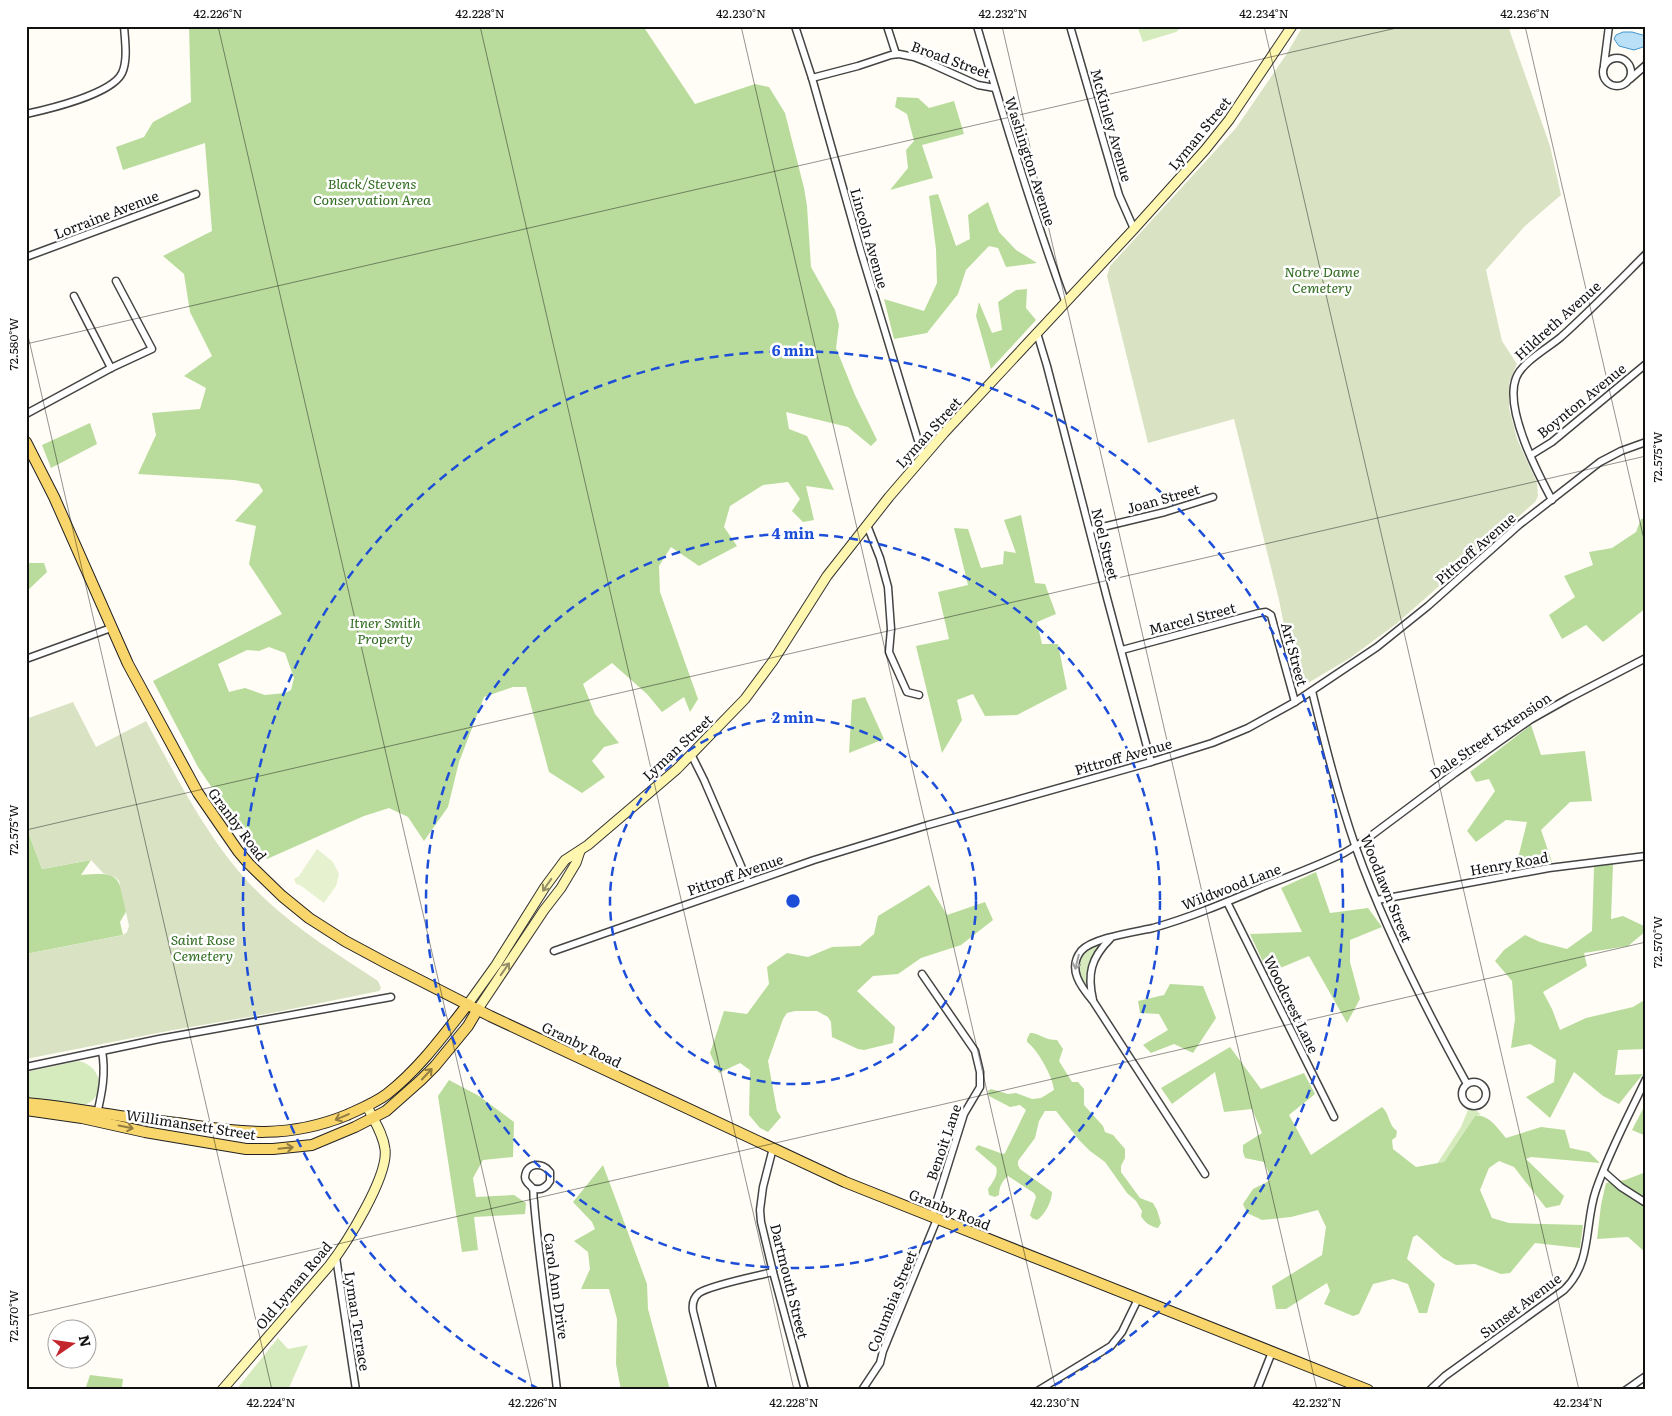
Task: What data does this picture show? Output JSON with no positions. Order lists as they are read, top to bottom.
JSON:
{
  "streets": {
    "main road": [
      "Lyman Street",
      "Granby Road",
      "Willimansett Street",
      "Old Lyman Road"
    ],
    "street": [
      "Broad Street",
      "McKinley Avenue",
      "Washington Avenue",
      "Lorraine Avenue",
      "Lincoln Avenue",
      "Hildreth Avenue",
      "Boynton Avenue",
      "Joan Street",
      "Noel Street",
      "Pittroff Avenue",
      "Marcel Street",
      "Art Street",
      "Dale Street Extension",
      "Henry Road",
      "Wildwood Lane",
      "Woodlawn Street",
      "Woodcrest Lane",
      "Benoit Lane",
      "Dartmouth Street",
      "Carol Ann Drive",
      "Columbia Street",
      "Sunset Avenue",
      "Lyman Terrace"
    ]
  },
  "crossings": [
    ["Broad Street", "Washington Avenue"],
    ["Broad Street", "Lincoln Avenue"],
    ["McKinley Avenue", "Lyman Street"],
    ["Lyman Street", "Washington Avenue"],
    ["Lyman Street", "Lincoln Avenue"],
    ["Lyman Street", "Noel Street"],
    ["Lyman Street", "Granby Road"],
    ["Lyman Street", "Willimansett Street"],
    ["Hildreth Avenue", "Boynton Avenue"],
    ["Hildreth Avenue", "Pittroff Avenue"],
    ["Joan Street", "Noel Street"],
    ["Noel Street", "Pittroff Avenue"],
    ["Noel Street", "Marcel Street"],
    ["Pittroff Avenue", "Art Street"],
    ["Pittroff Avenue", "Woodlawn Street"],
    ["Marcel Street", "Art Street"],
    ["Dale Street Extension", "Wildwood Lane"],
    ["Dale Street Extension", "Woodlawn Street"],
    ["Granby Road", "Willimansett Street"],
    ["Granby Road", "Benoit Lane"],
    ["Granby Road", "Dartmouth Street"],
    ["Granby Road", "Columbia Street"],
    ["Henry Road", "Woodlawn Street"],
    ["Wildwood Lane", "Woodlawn Street"],
    ["Wildwood Lane", "Woodcrest Lane"],
    ["Willimansett Street", "Old Lyman Road"],
    ["Benoit Lane", "Columbia Street"],
    ["Old Lyman Road", "Lyman Terrace"]
  ],
  "parks": [
    "Black/Stevens Conservation Area",
    "Notre Dame Cemetery",
    "Itner Smith Property",
    "Saint Rose Cemetery"
  ],
  "north": "right",
  "coordinates": [
    "42.226°N",
    "42.228°N",
    "42.230°N",
    "42.232°N",
    "42.234°N",
    "42.236°N",
    "72.580°W",
    "72.575°W",
    "72.570°W",
    "42.224°N"
  ],
  "rings": ["6 min", "4 min", "2 min"]
}
